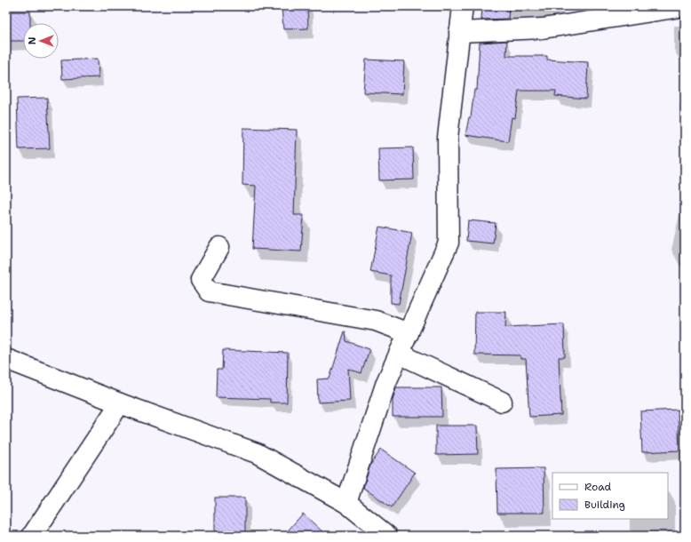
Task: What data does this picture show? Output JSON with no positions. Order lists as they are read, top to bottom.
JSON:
{
  "legend": ["Road", "Building"],
  "north": "left"
}
